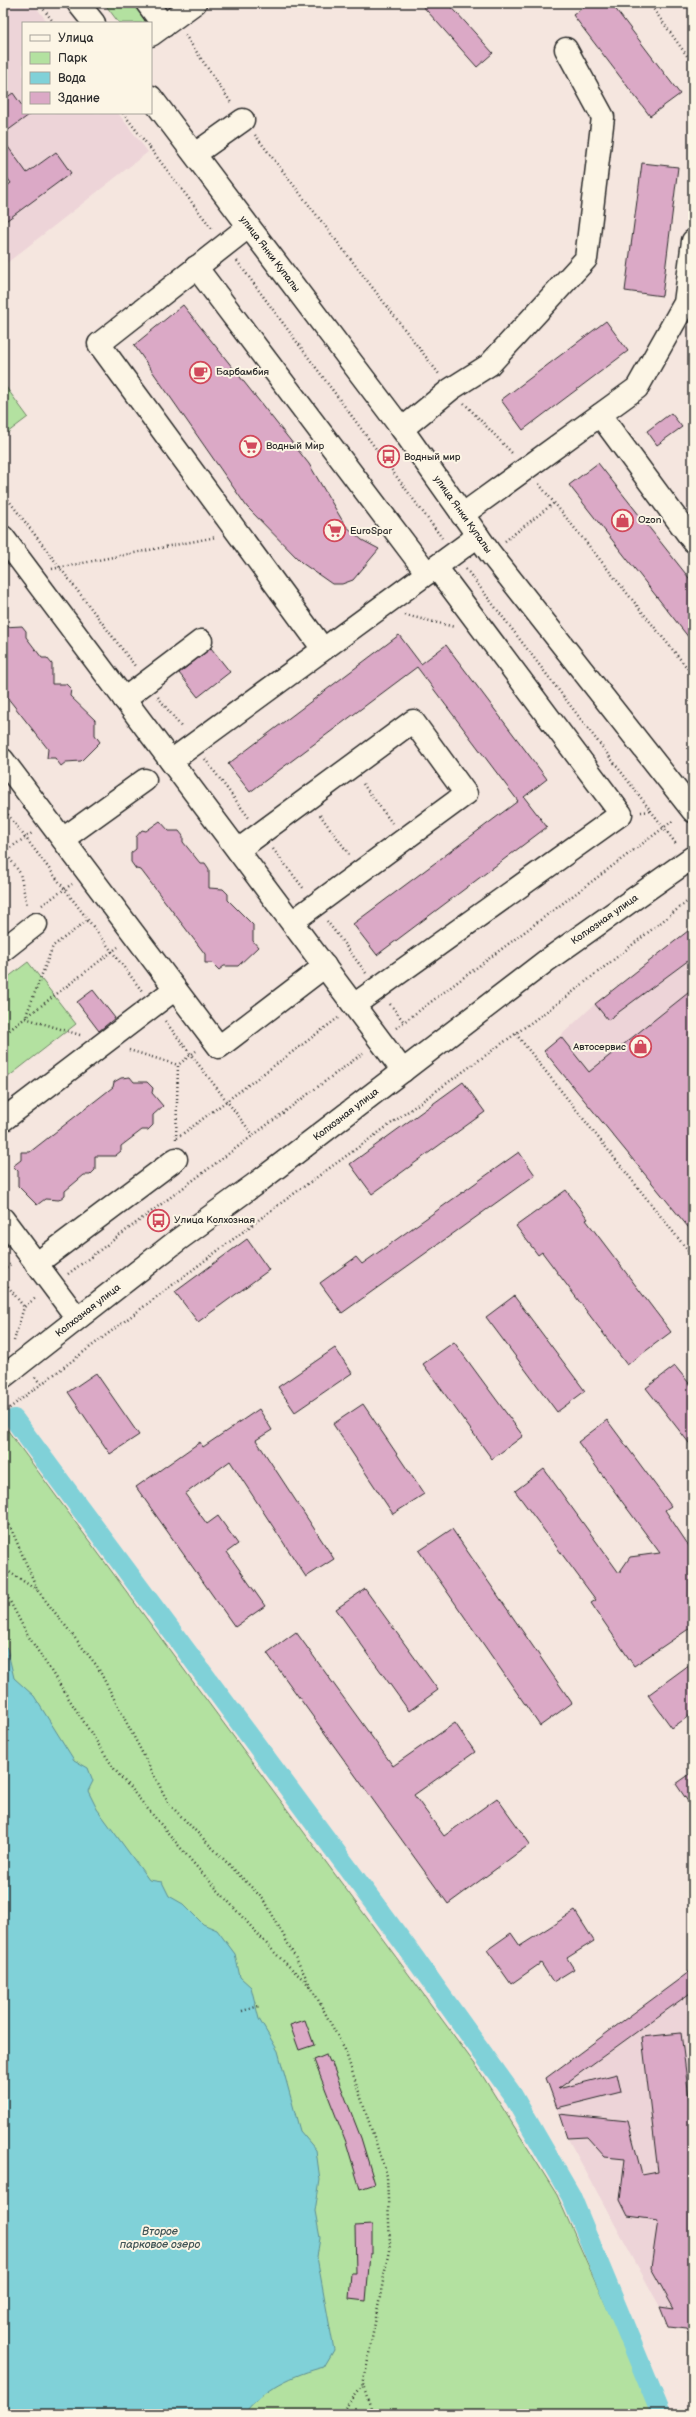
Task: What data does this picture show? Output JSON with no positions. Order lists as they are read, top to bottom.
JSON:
{
  "streets": {
    "street": ["улица Янки Купалы", "Колхозная улица"]
  },
  "water": ["Второе парковое озеро"],
  "places": {
    "cafe": ["Барбамбия"],
    "supermarket": ["Водный Мир", "EuroSpar"],
    "bus stop": ["Водный мир", "Улица Колхозная"],
    "shop": ["Ozon", "Автосервис"]
  },
  "legend": [
    "Улица",
    "Парк",
    "Вода",
    "Здание"
  ]
}
